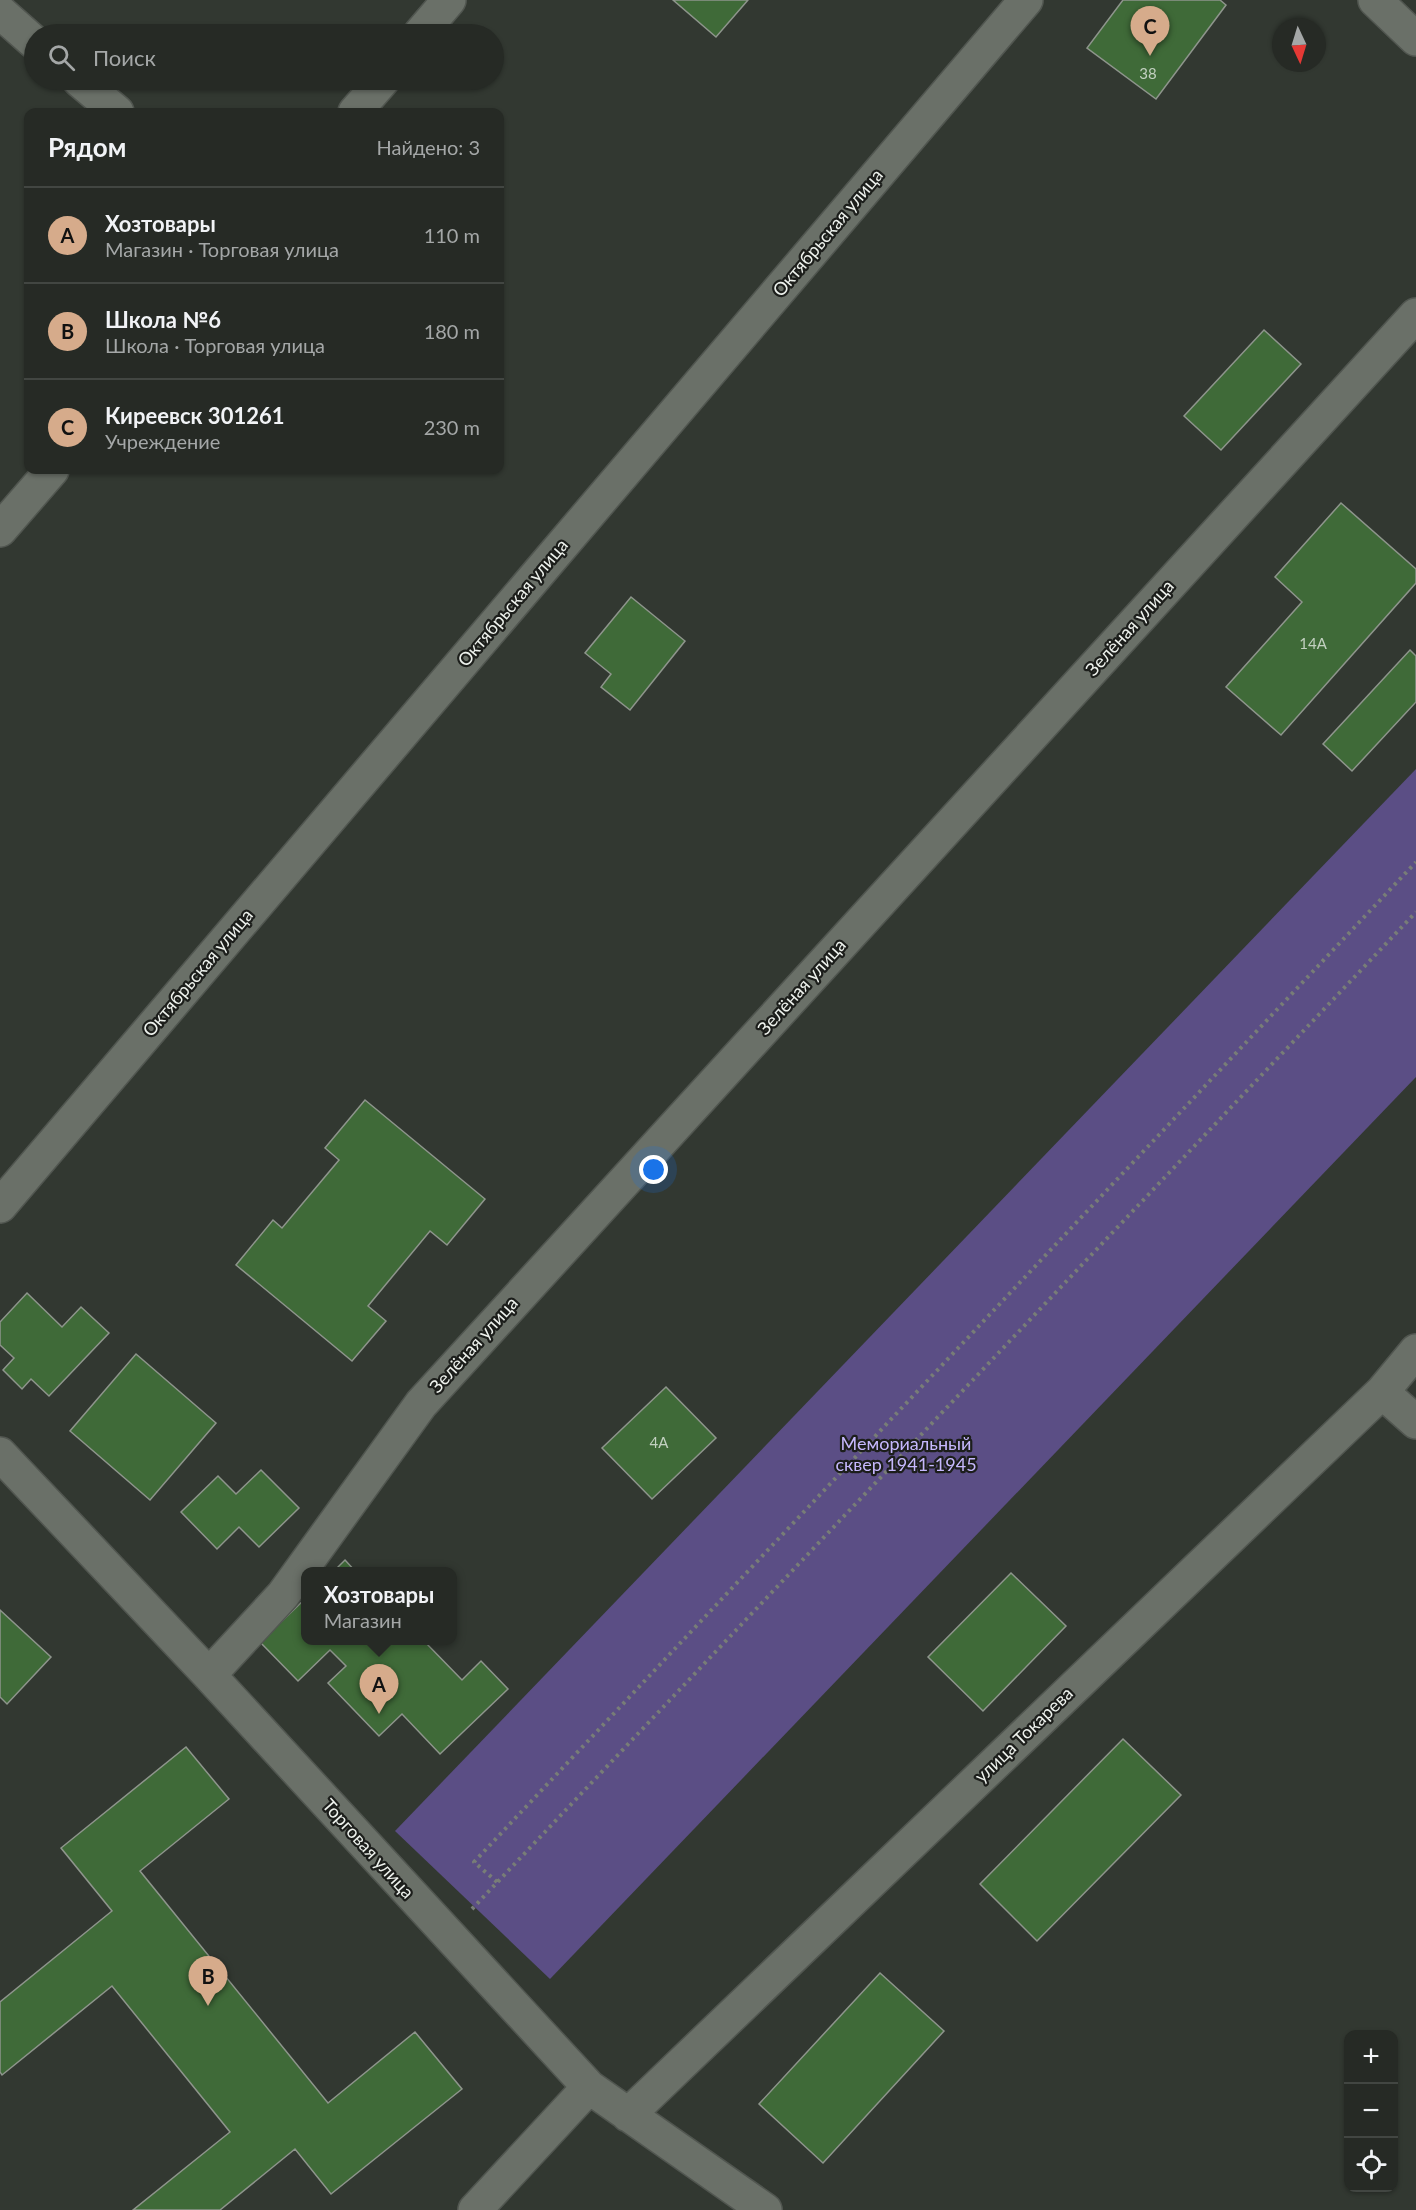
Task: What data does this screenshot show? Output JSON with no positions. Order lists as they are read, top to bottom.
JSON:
{
  "streets": {
    "street": [
      "Октябрьская улица",
      "Зелёная улица",
      "улица Токарева",
      "Торговая улица"
    ]
  },
  "crossings": [
    ["Зелёная улица", "Торговая улица"],
    ["улица Токарева", "Торговая улица"]
  ],
  "parks": ["Мемориальный сквер 1941-1945"],
  "house_numbers": ["38", "14А", "4А"],
  "north": "bottom",
  "page": {
    "pins": ["C", "A", "B"],
    "search": "Поиск",
    "heading": ["Рядом", "Найдено: 3"],
    "list": [
      {
        "mark": "A",
        "name": "Хозтовары",
        "note": "Магазин · Торговая улица",
        "value": "110 m"
      },
      {
        "mark": "B",
        "name": "Школа №6",
        "note": "Школа · Торговая улица",
        "value": "180 m"
      },
      {
        "mark": "C",
        "name": "Киреевск 301261",
        "note": "Учреждение",
        "value": "230 m"
      }
    ],
    "popup": ["Хозтовары", "Магазин"],
    "map_buttons": ["+", "−"]
  }
}
